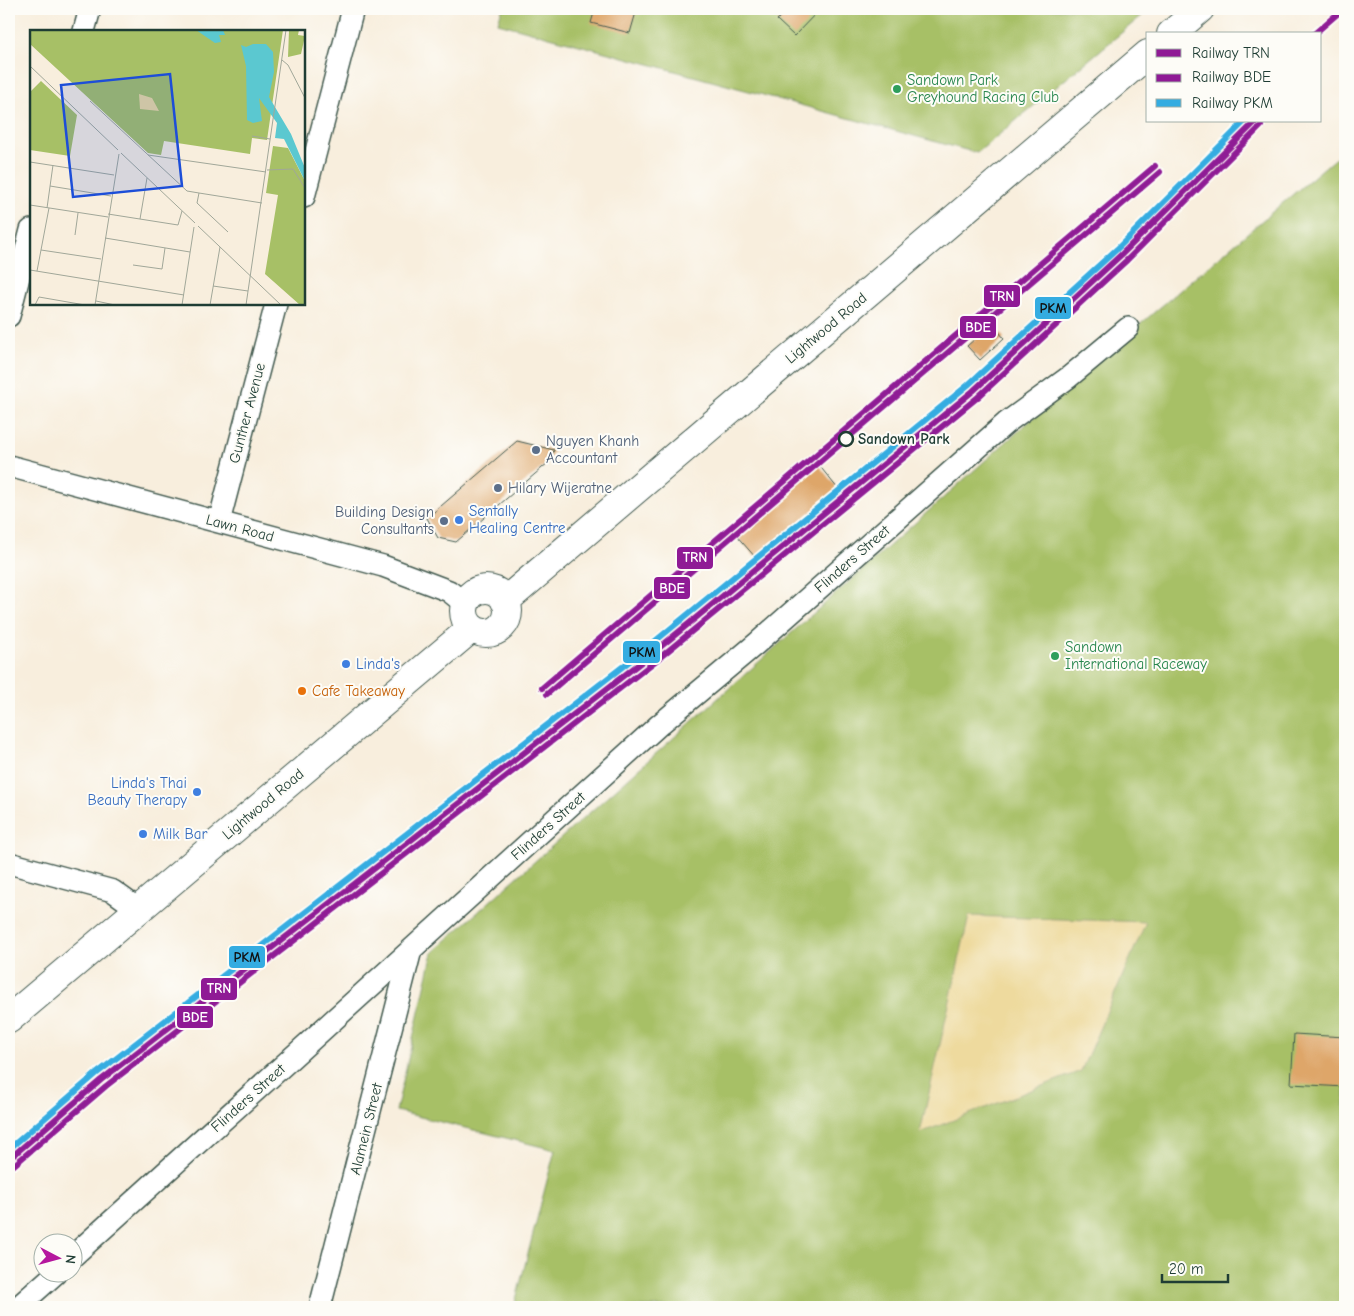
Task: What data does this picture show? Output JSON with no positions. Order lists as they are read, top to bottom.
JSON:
{
  "streets": {
    "main road": ["Lightwood Road"],
    "street": [
      "Gunther Avenue",
      "Lawn Road",
      "Flinders Street",
      "Alamein Street"
    ]
  },
  "crossings": [
    ["Lightwood Road", "Lawn Road"],
    ["Gunther Avenue", "Lawn Road"],
    ["Flinders Street", "Alamein Street"]
  ],
  "places": [
    "Sandown Park Greyhound Racing Club",
    "Sandown Park",
    "Nguyen Khanh Accountant",
    "Hilary Wijeratne",
    "Sentally Healing Centre",
    "Building Design Consultants",
    "Sandown International Raceway",
    "Linda's",
    "Cafe Takeaway",
    "Linda's Thai Beauty Therapy",
    "Milk Bar"
  ],
  "lines": ["rail line TRN", "rail line PKM", "rail line BDE"],
  "legend": ["Railway TRN", "Railway BDE", "Railway PKM"],
  "scale_bar": "20 m",
  "north": "right"
}
